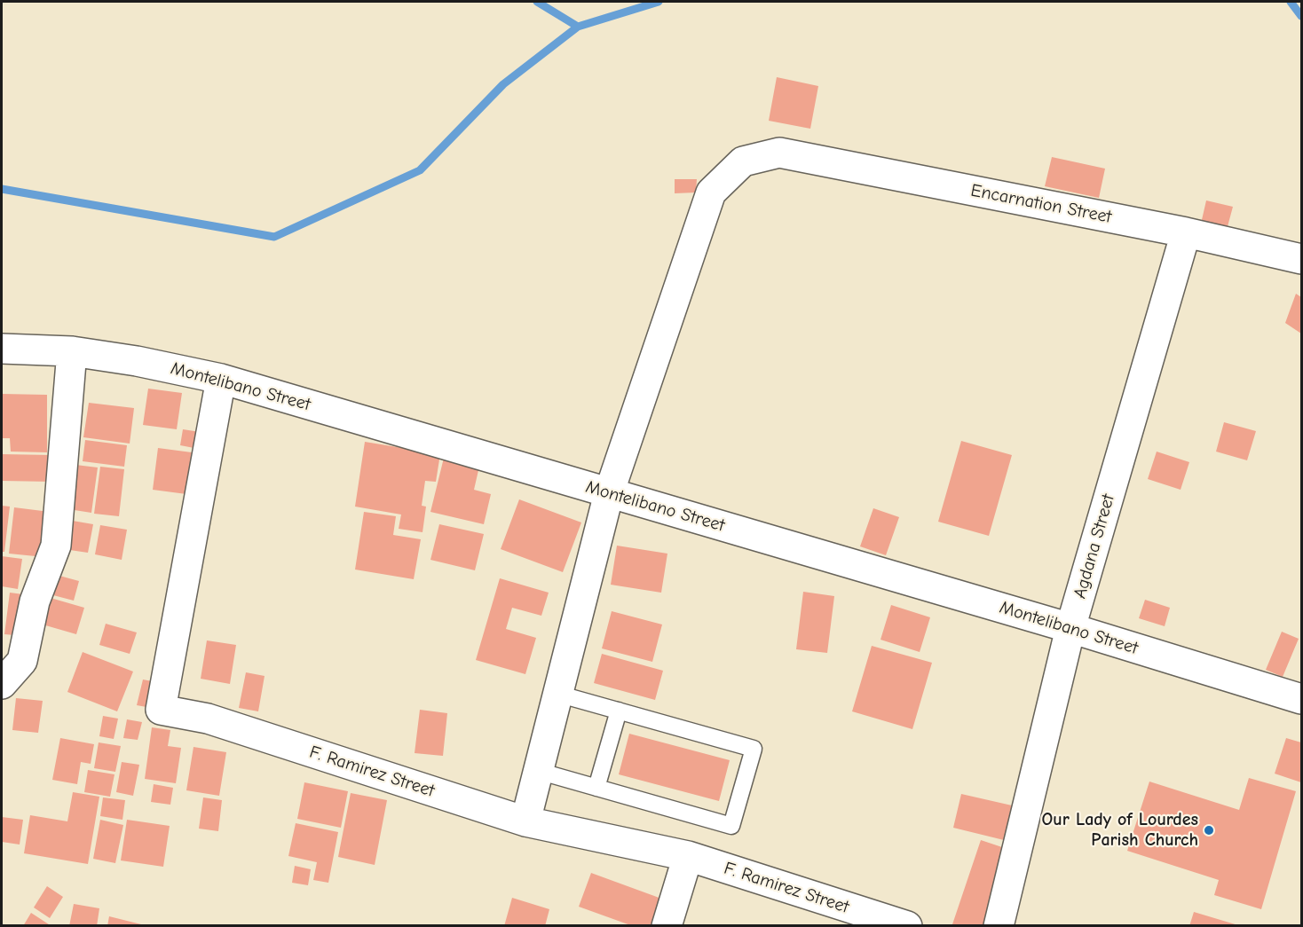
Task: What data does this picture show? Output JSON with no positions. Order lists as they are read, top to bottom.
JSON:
{
  "streets": {
    "street": [
      "Encarnation Street",
      "Montelibano Street",
      "Agdana Street",
      "F. Ramirez Street"
    ]
  },
  "crossings": [
    ["Encarnation Street", "Montelibano Street"],
    ["Encarnation Street", "Agdana Street"],
    ["Montelibano Street", "Agdana Street"],
    ["Montelibano Street", "F. Ramirez Street"]
  ],
  "places": ["Our Lady of Lourdes Parish Church"]
}
